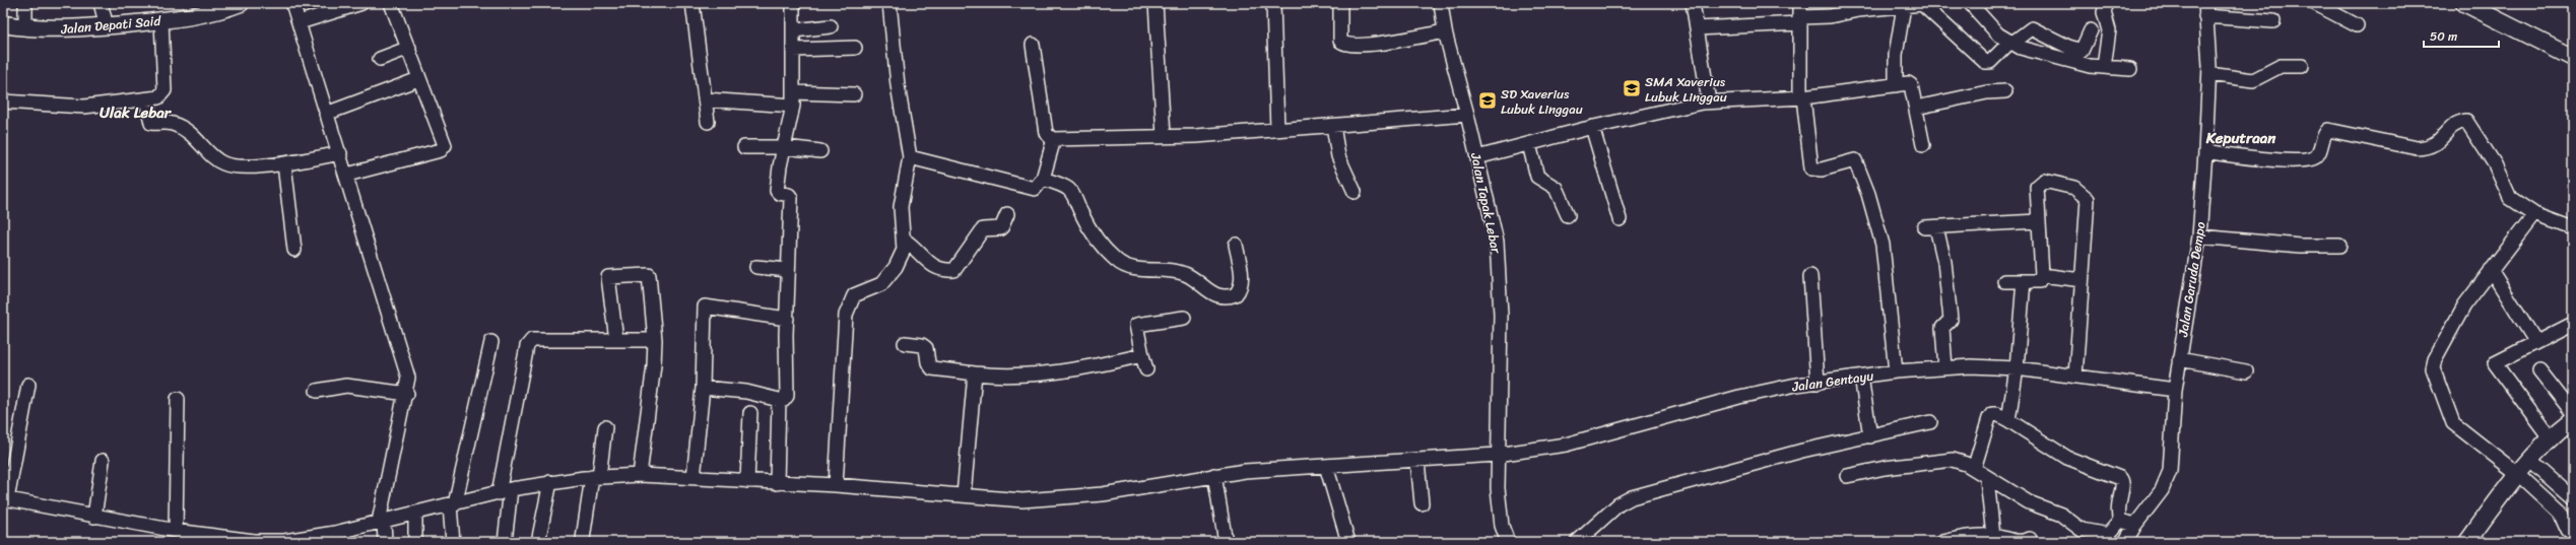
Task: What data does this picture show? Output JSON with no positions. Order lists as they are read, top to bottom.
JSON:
{
  "streets": {
    "main road": ["Jalan Depati Said"],
    "street": ["Jalan Tapak Lebar", "Jalan Garuda Dempo", "Jalan Gentayu"]
  },
  "crossings": [
    ["Jalan Tapak Lebar", "Jalan Gentayu"],
    ["Jalan Garuda Dempo", "Jalan Gentayu"]
  ],
  "districts": ["Ulak Lebar", "Keputraan"],
  "places": {
    "school or university": ["SMA Xaverius Lubuk Linggau", "SD Xaverius Lubuk Linggau"]
  },
  "scale_bar": "50 m"
}
